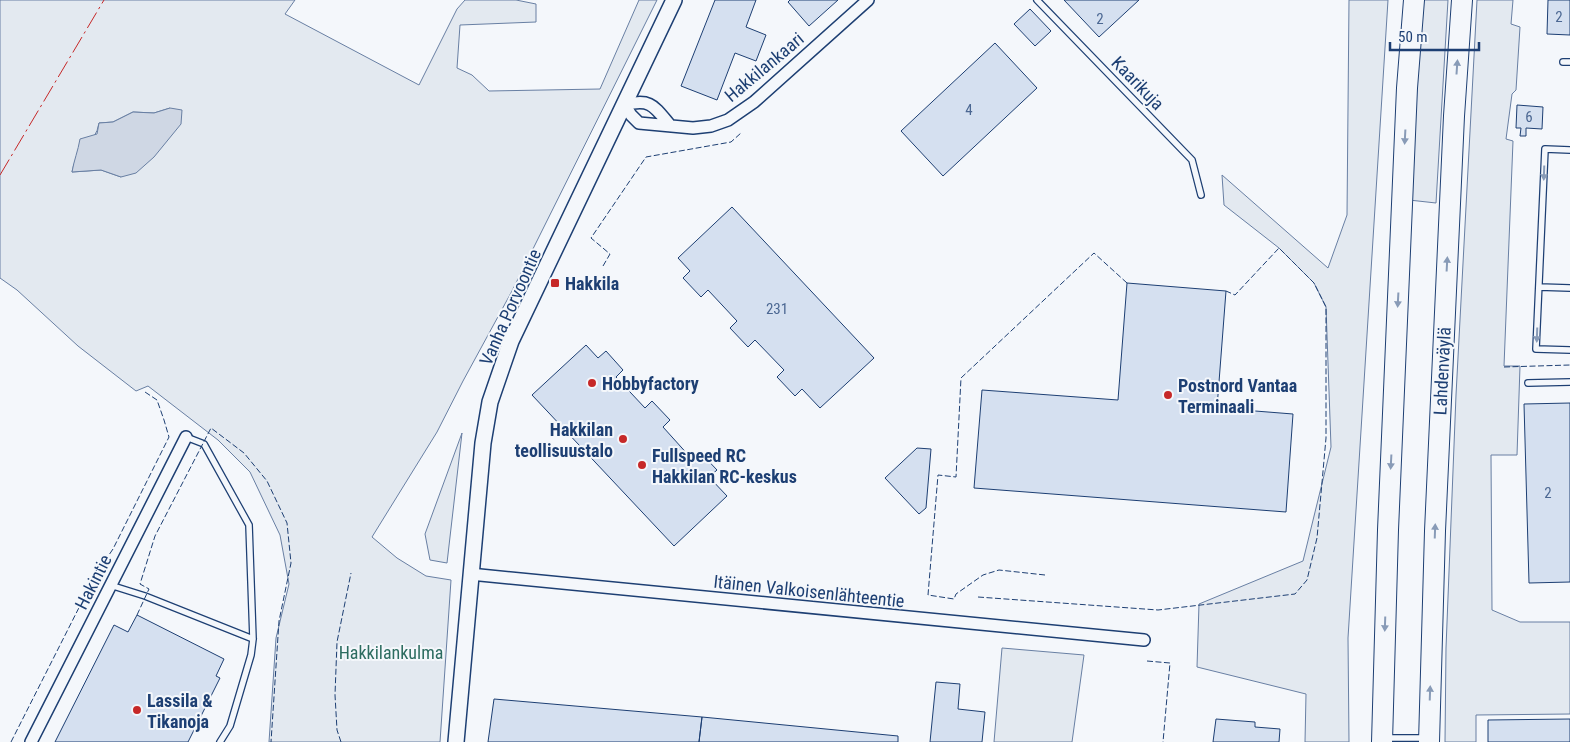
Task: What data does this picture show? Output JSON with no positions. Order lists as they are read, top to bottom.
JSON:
{
  "streets": {
    "highway": ["Lahdenväylä"],
    "main road": ["Vanha Porvoontie"],
    "street": ["Hakkilankaari", "Hakintie", "Itäinen Valkoisenlähteentie"],
    "lane": ["Kaarikuja"]
  },
  "crossings": [
    ["Hakkilankaari", "Vanha Porvoontie"],
    ["Vanha Porvoontie", "Itäinen Valkoisenlähteentie"]
  ],
  "parks": ["Hakkilankulma"],
  "places": {
    "transit": ["Hakkila"],
    "other": [
      "Hobbyfactory",
      "Postnord Vantaa Terminaali",
      "Hakkilan teollisuustalo",
      "Fullspeed RC Hakkilan RC-keskus",
      "Lassila & Tikanoja"
    ]
  },
  "house_numbers": [
    "2",
    "2",
    "4",
    "6",
    "231",
    "2"
  ],
  "scale_bar": "50 m"
}
